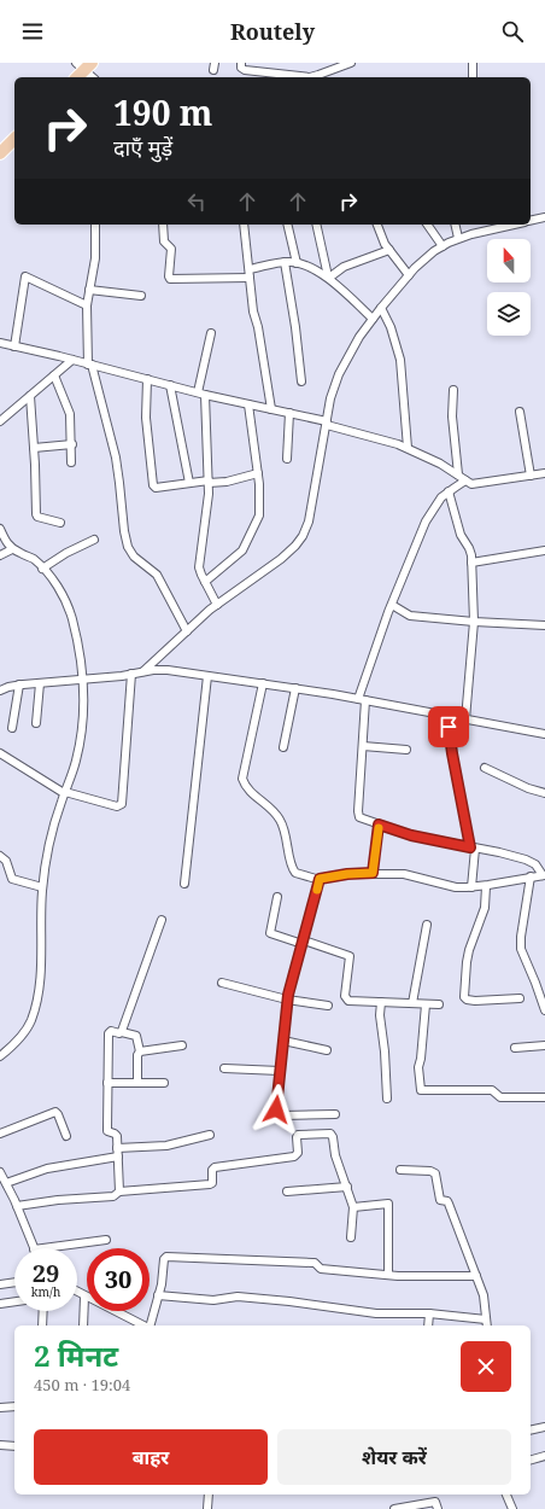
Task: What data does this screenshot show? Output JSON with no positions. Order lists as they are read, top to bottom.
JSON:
{
  "north": "top",
  "page": {
    "header": "Routely",
    "turn": ["190 m", "दाएँ मुड़ें"],
    "speed": "29 km/h",
    "limit": "30",
    "heading": ["2 मिनट", "450 m · 19:04"],
    "buttons": ["बाहर", "शेयर करें"]
  }
}
